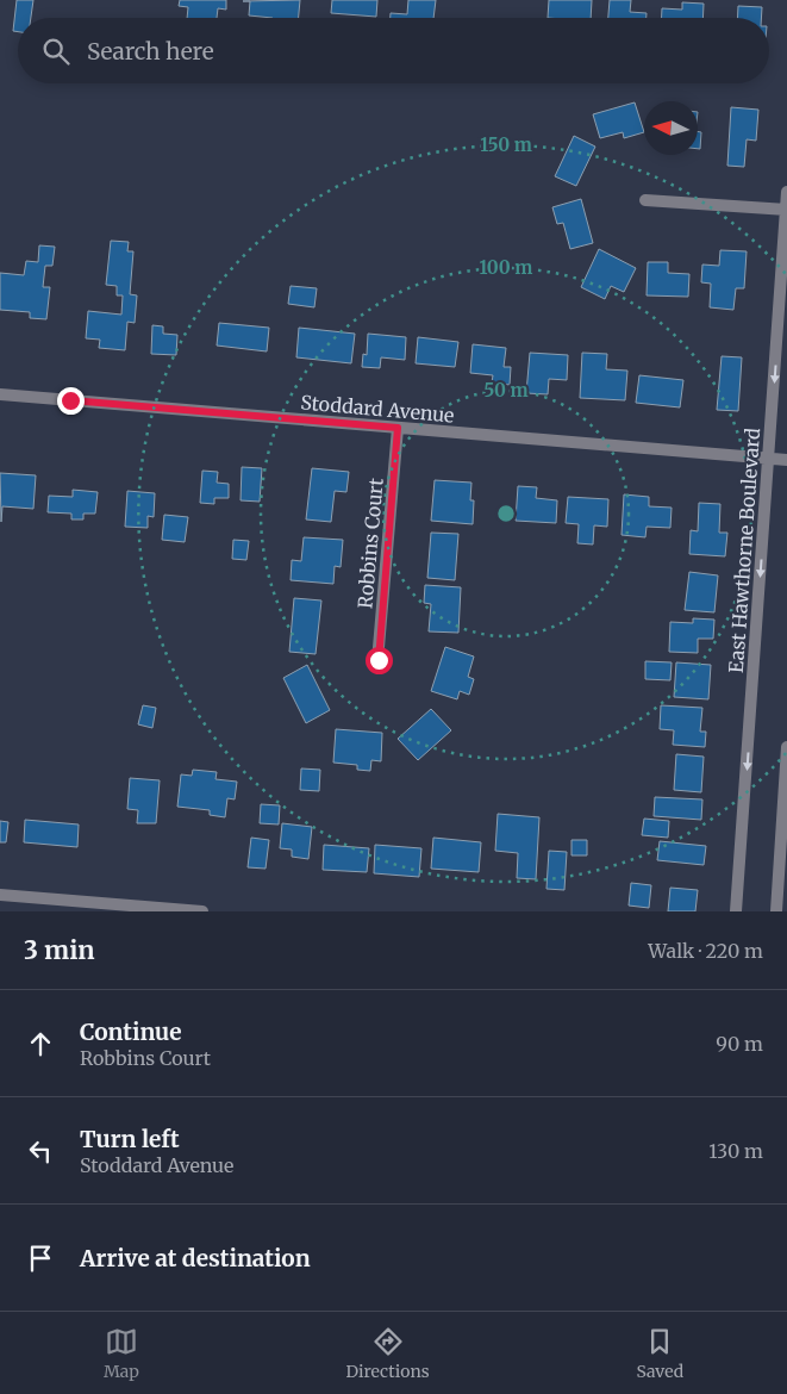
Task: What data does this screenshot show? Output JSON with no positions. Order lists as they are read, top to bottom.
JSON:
{
  "streets": {
    "street": ["Stoddard Avenue", "Robbins Court", "East Hawthorne Boulevard"]
  },
  "crossings": [
    ["Stoddard Avenue", "Robbins Court"],
    ["Stoddard Avenue", "East Hawthorne Boulevard"]
  ],
  "one_way": ["East Hawthorne Boulevard"],
  "north": "left",
  "page": {
    "search": "Search here",
    "heading": ["3 min", "Walk · 220 m"],
    "list": [
      ["Continue", "Robbins Court", "90 m"],
      ["Turn left", "Stoddard Avenue", "130 m"],
      "Arrive at destination"
    ],
    "nav": ["Map", "Directions", "Saved"]
  },
  "rings": ["150 m", "100 m", "50 m"]
}
